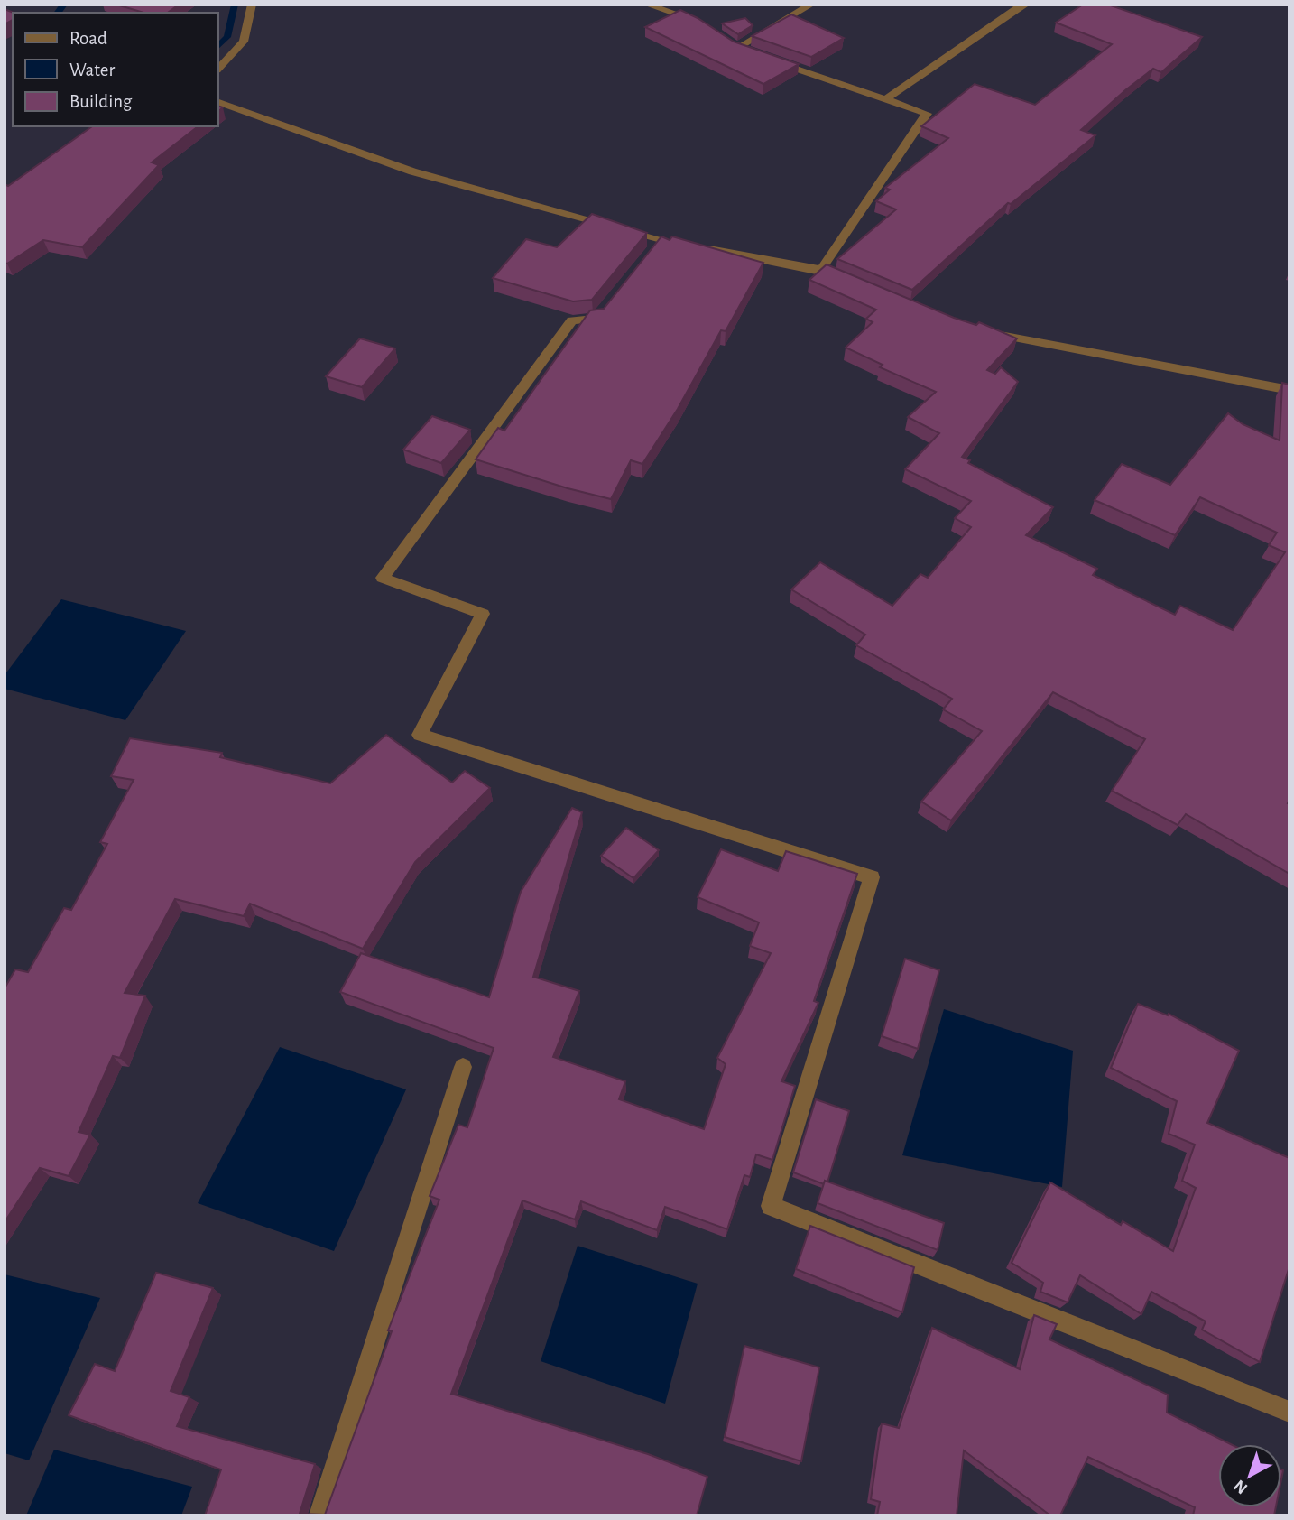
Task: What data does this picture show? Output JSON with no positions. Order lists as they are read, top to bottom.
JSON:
{
  "legend": ["Road", "Water", "Building"],
  "north": "bottom left"
}
